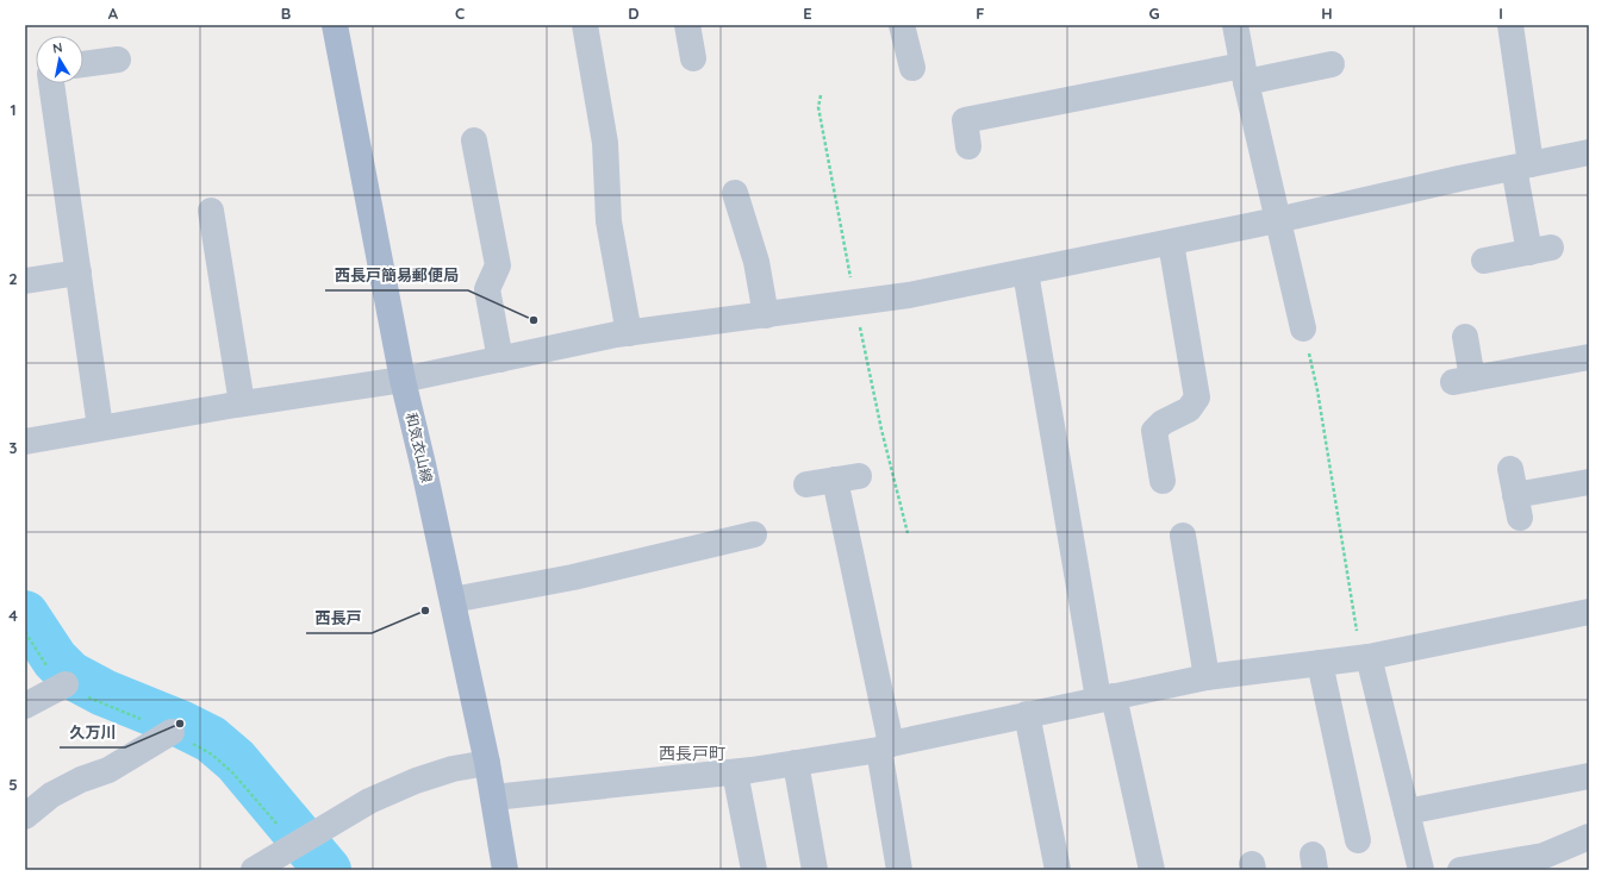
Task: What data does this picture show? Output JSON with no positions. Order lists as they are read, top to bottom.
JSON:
{
  "streets": {
    "main road": ["和気衣山線"]
  },
  "districts": ["西長戸町"],
  "places": ["西長戸簡易郵便局", "西長戸", "久万川"],
  "north": "top",
  "grid": {
    "columns": [
      "A",
      "B",
      "C",
      "D",
      "E",
      "F",
      "G",
      "H",
      "I"
    ],
    "rows": [
      "1",
      "2",
      "3",
      "4",
      "5"
    ]
  }
}
